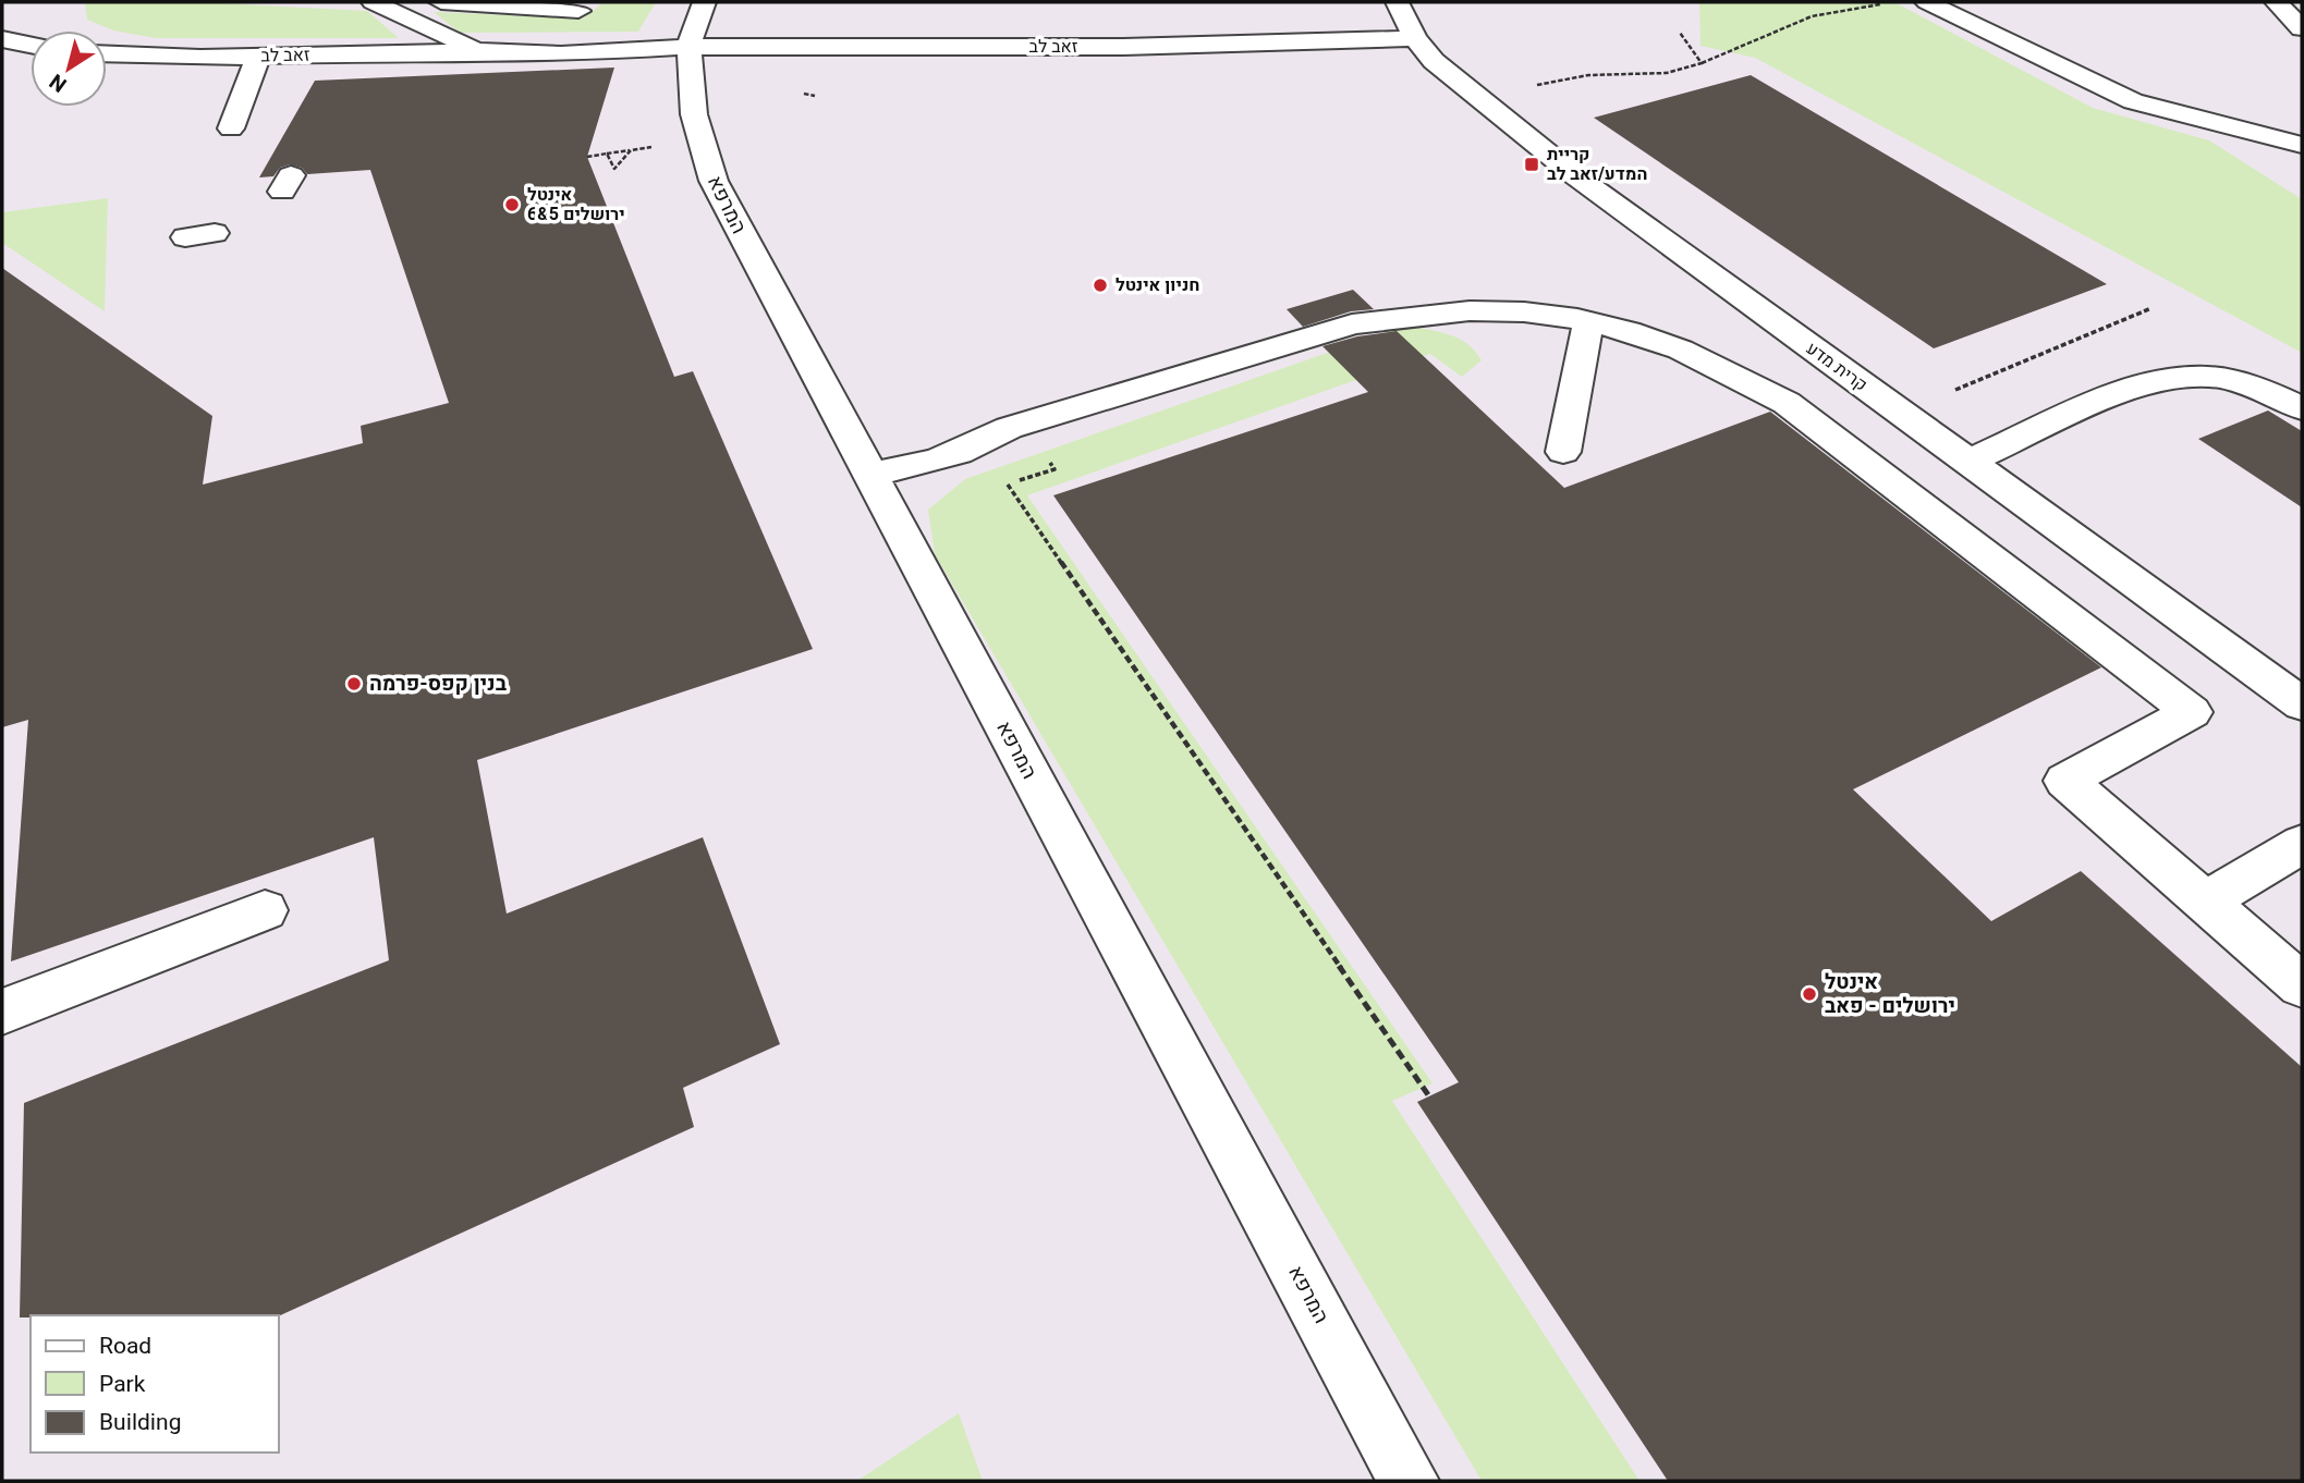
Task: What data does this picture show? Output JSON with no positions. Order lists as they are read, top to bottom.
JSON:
{
  "streets": {
    "street": ["זאב לב", "המרפא", "קרית מדע"]
  },
  "crossings": [
    ["זאב לב", "המרפא"],
    ["זאב לב", "קרית מדע"]
  ],
  "places": {
    "transit": ["קריית המדע/זאב לב"],
    "other": [
      "אינטל ירושלים 5&6",
      "חניון אינטל",
      "בנין קפס-פרמה",
      "אינטל ירושלים - פאב"
    ]
  },
  "legend": ["Road", "Park", "Building"],
  "north": "bottom left"
}
